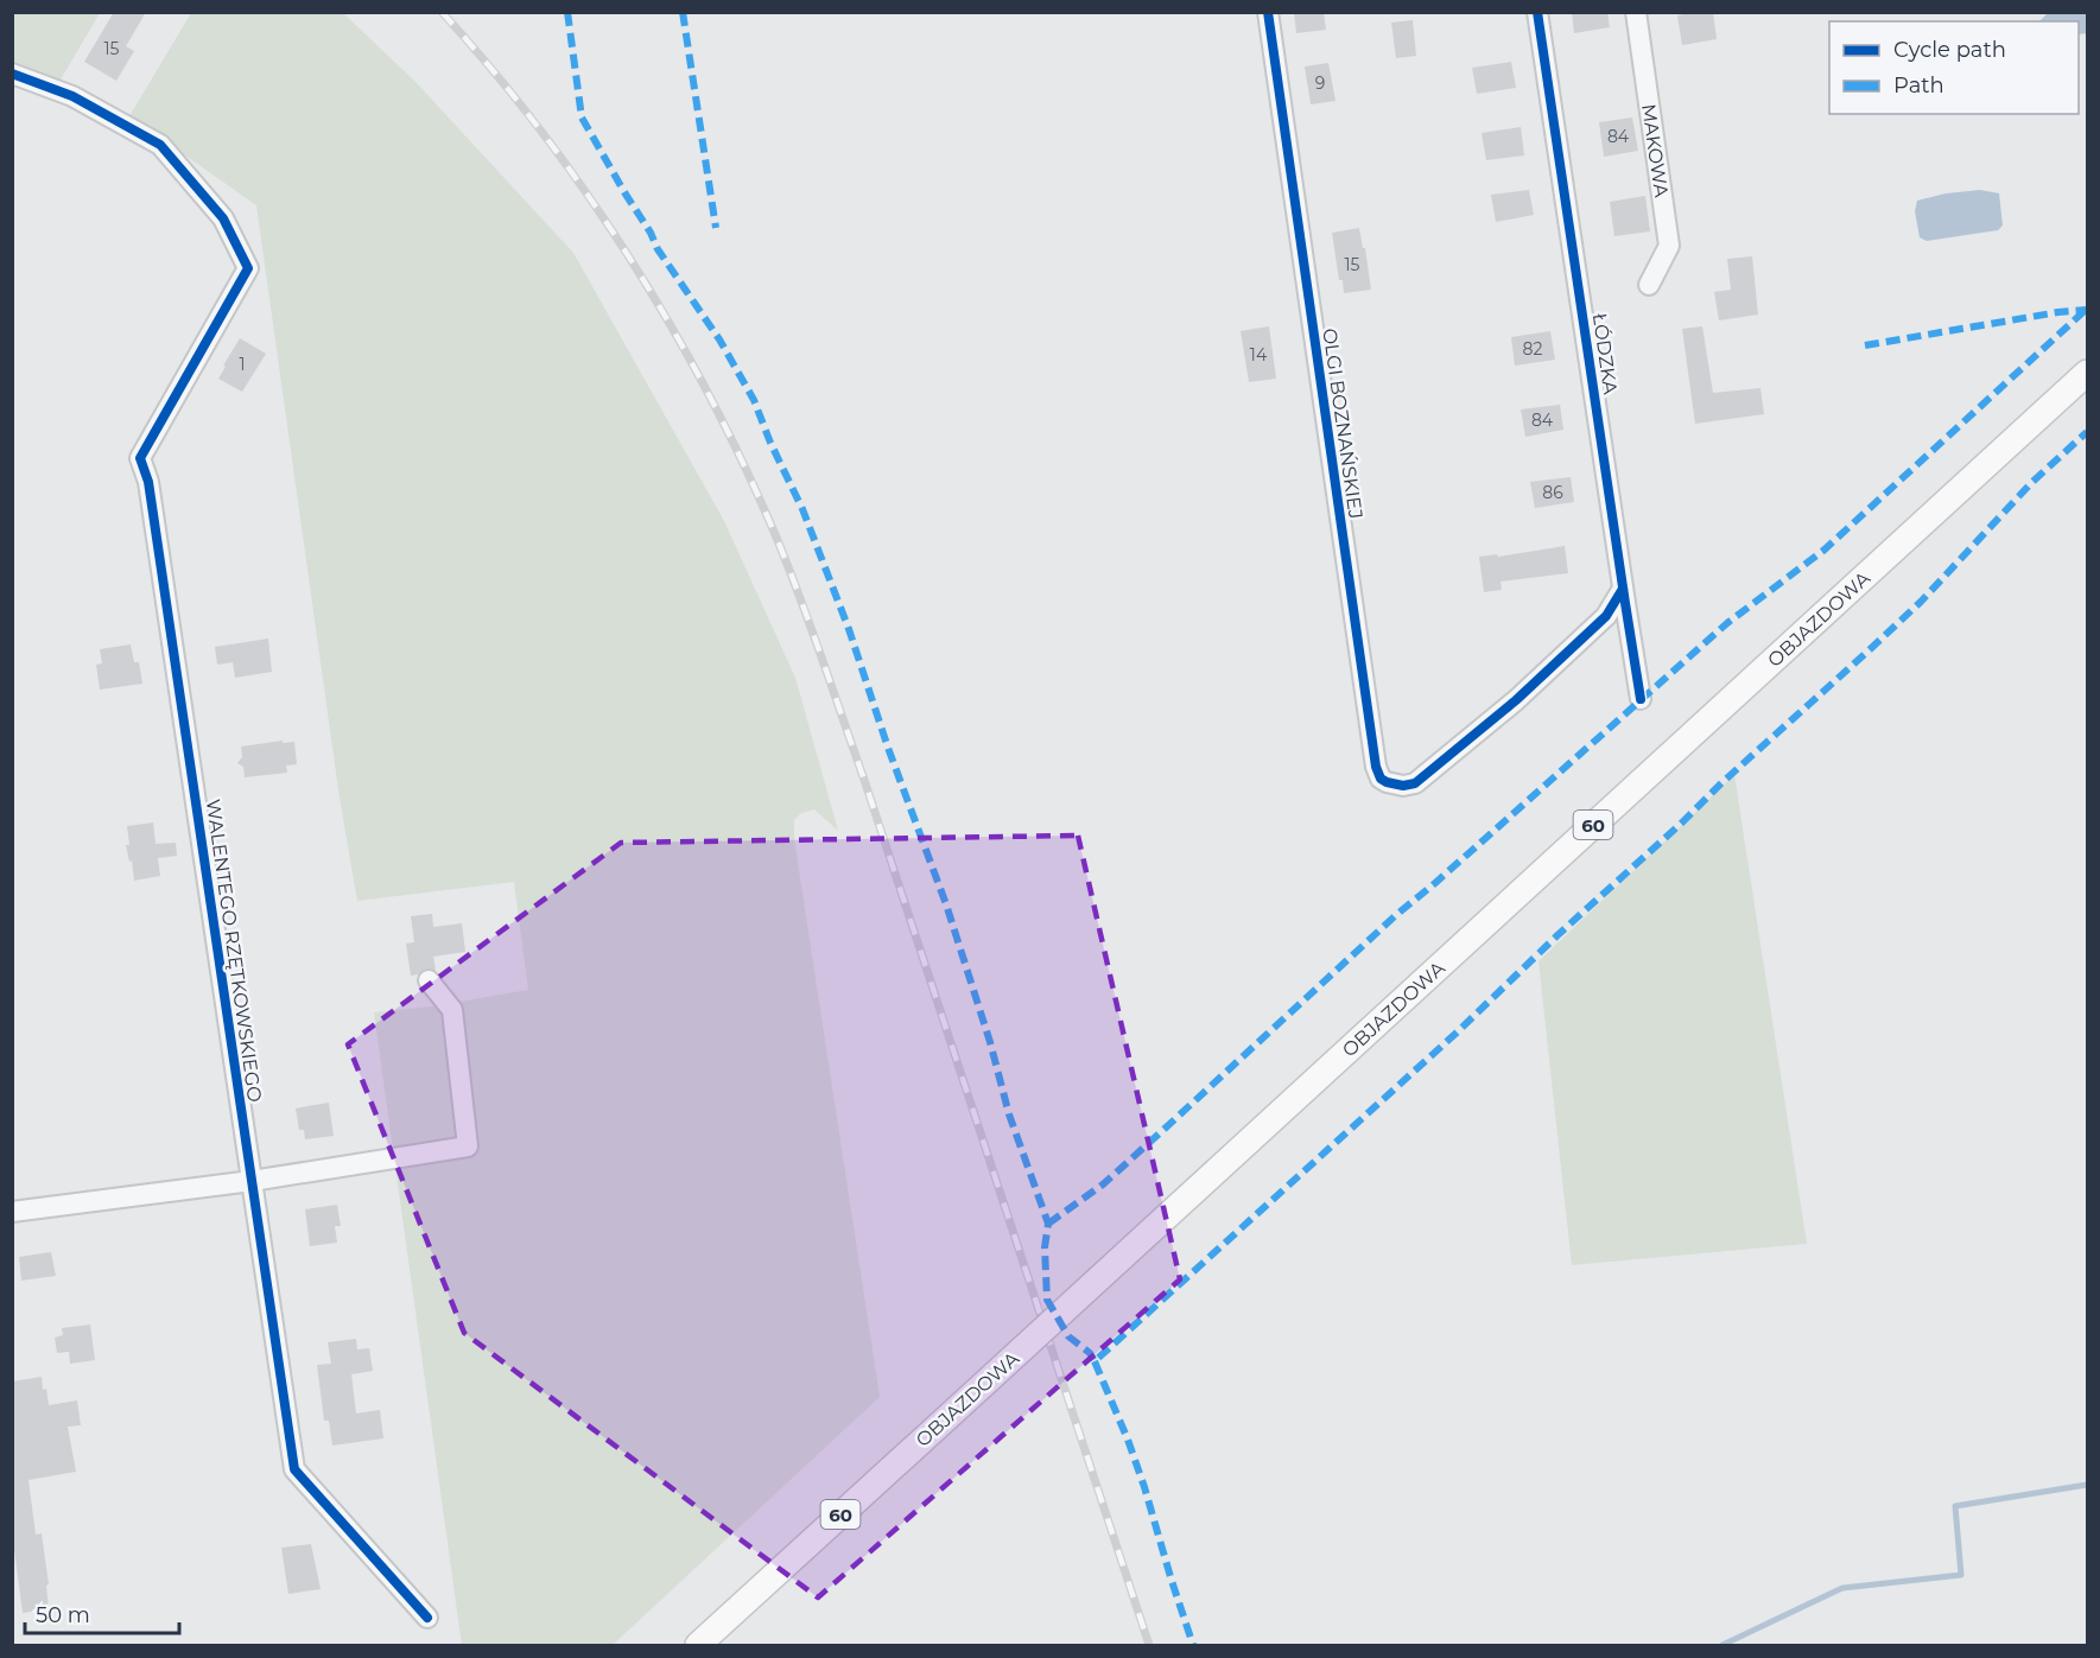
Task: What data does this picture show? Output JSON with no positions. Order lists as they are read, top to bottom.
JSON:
{
  "streets": {
    "main road": ["OBJAZDOWA", "60"],
    "street": [
      "MAKOWA",
      "ŁÓDZKA",
      "OLGI BOZNAŃSKIEJ",
      "WALENTEGO RZĘTKOWSKIEGO"
    ]
  },
  "crossings": [
    ["ŁÓDZKA", "OLGI BOZNAŃSKIEJ"]
  ],
  "house_numbers": [
    "15",
    "9",
    "84",
    "15",
    "82",
    "14",
    "1",
    "84",
    "86"
  ],
  "legend": ["Cycle path", "Path"],
  "scale_bar": "50 m"
}
